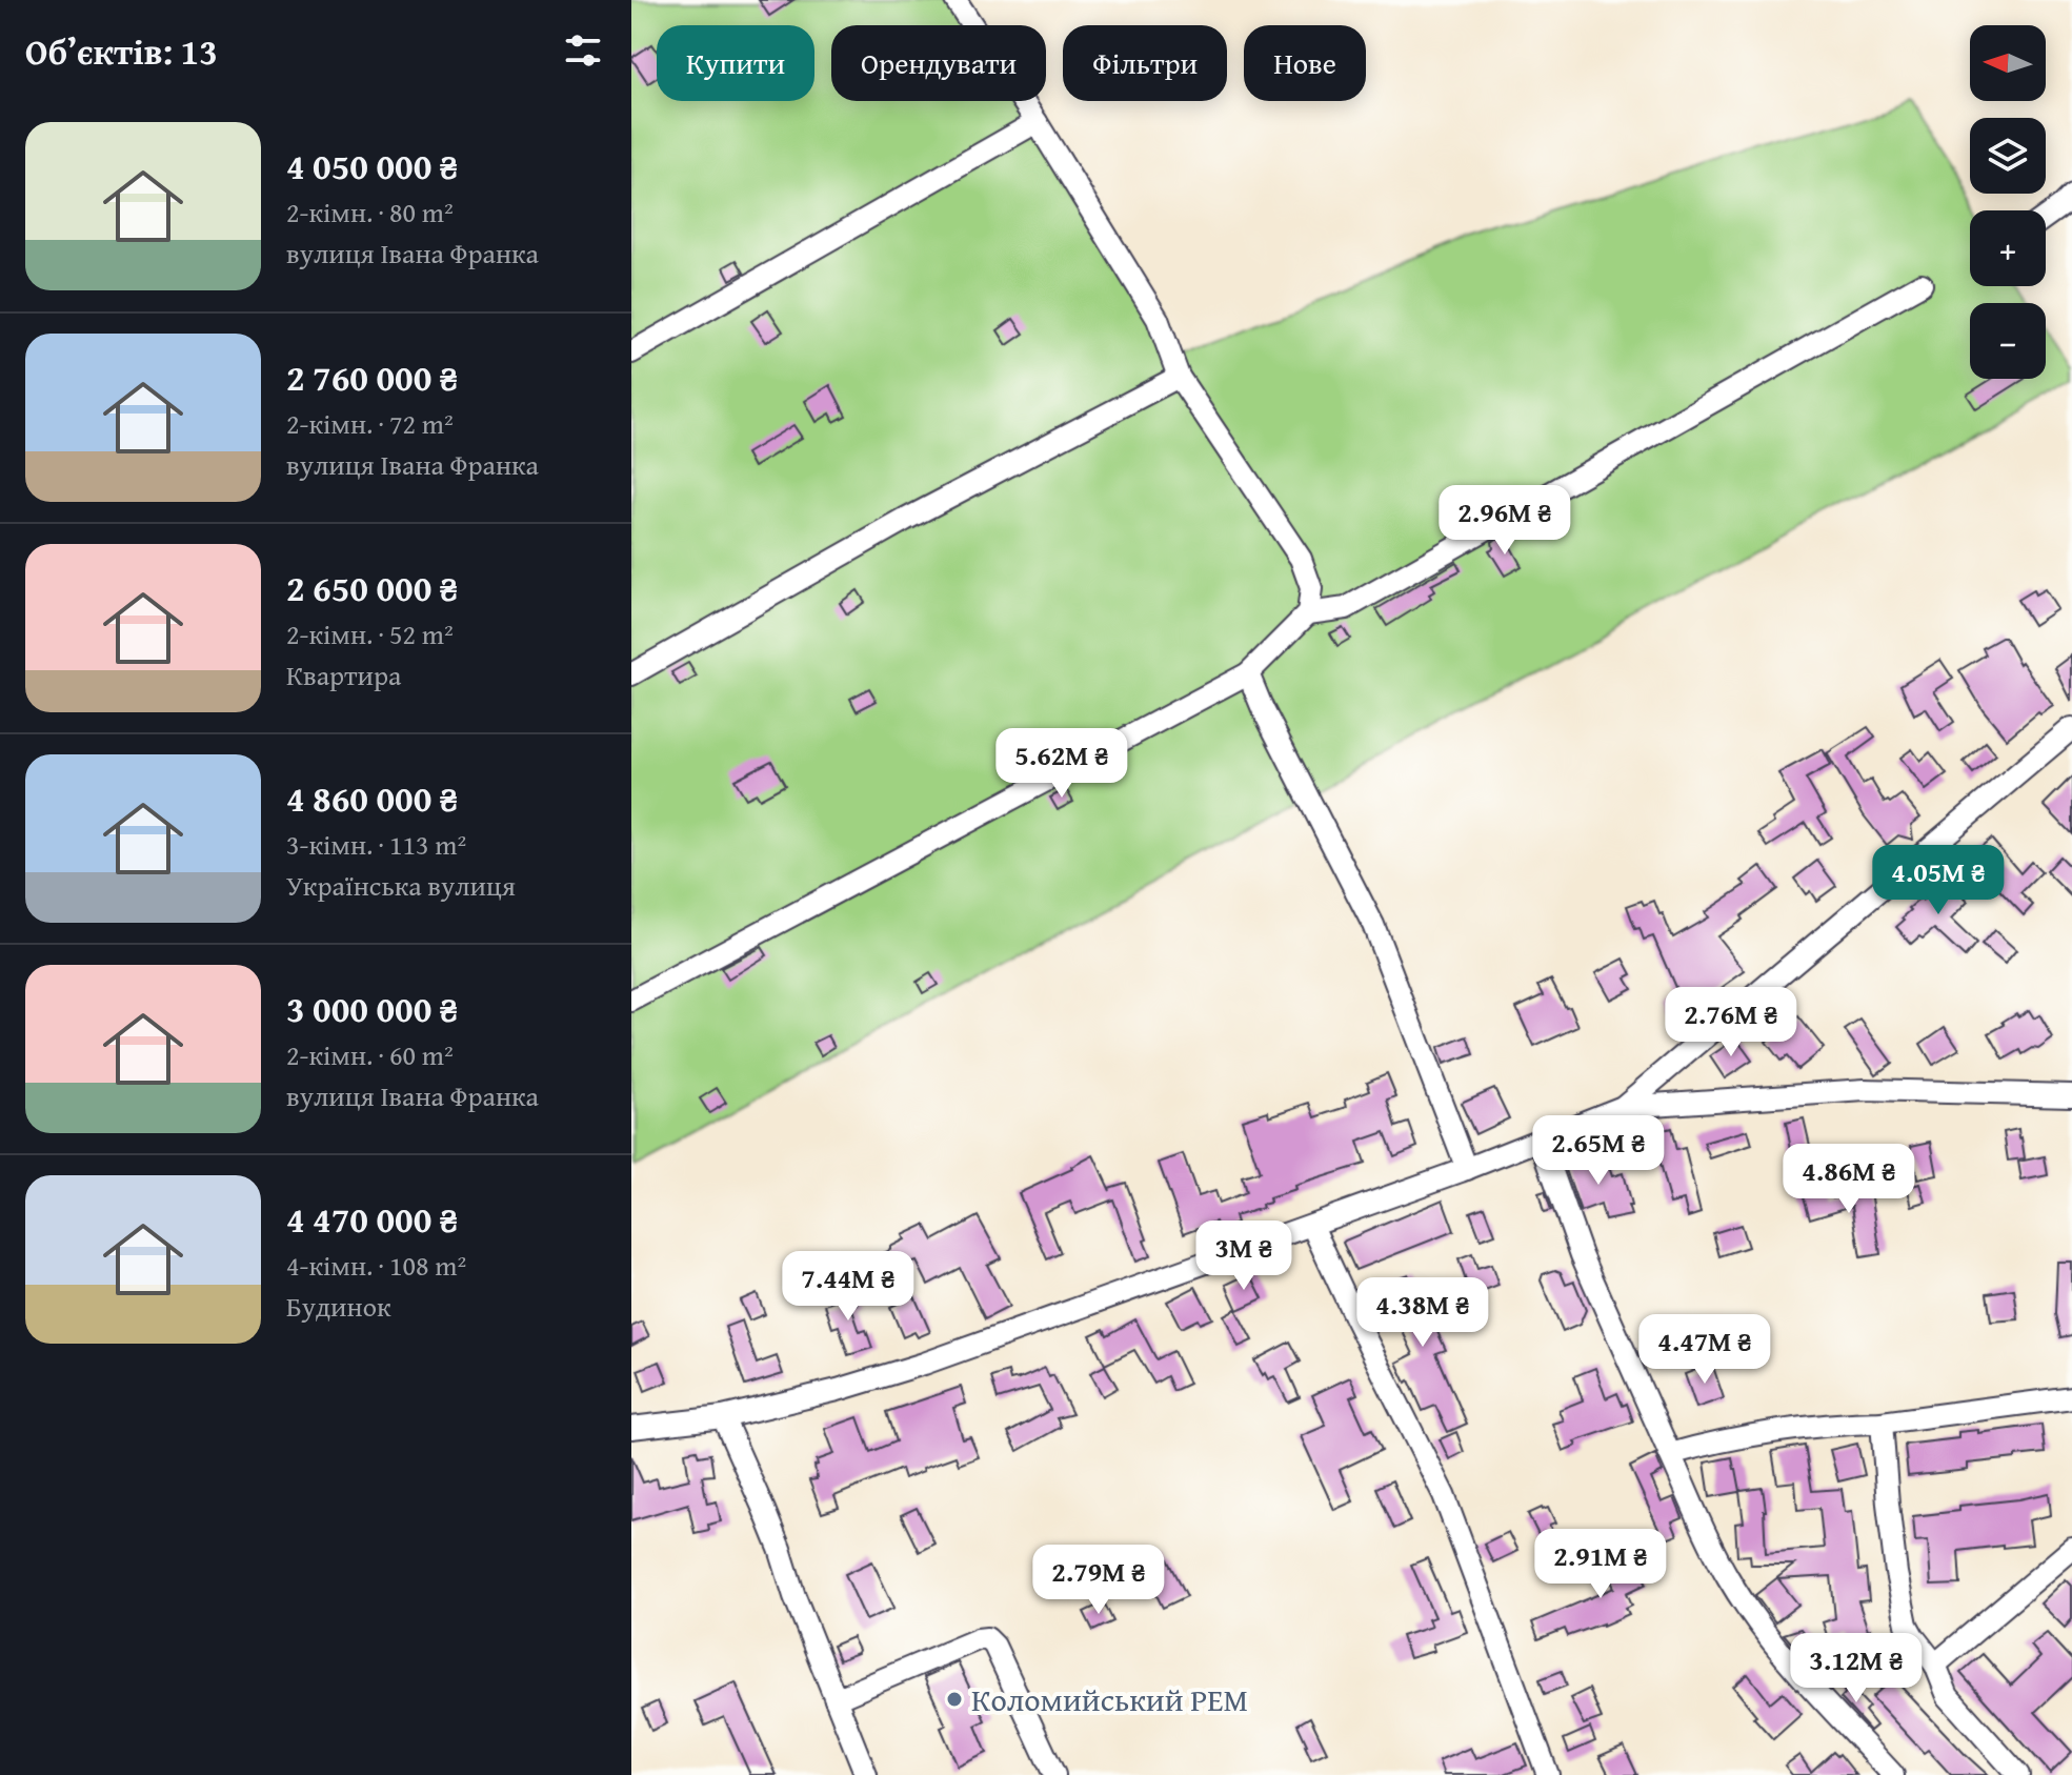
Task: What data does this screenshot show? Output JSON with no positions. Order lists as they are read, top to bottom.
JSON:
{
  "places": ["Коломийський РЕМ"],
  "north": "left",
  "page": {
    "heading": "Об’єктів: 13",
    "map_buttons": ["+", "−"],
    "chip": [
      "Купити",
      "Орендувати",
      "Фільтри",
      "Нове"
    ],
    "list": [
      {
        "name": "4 050 000 ₴",
        "note": "2-кімн. · 80 m² · вулиця Івана Франка"
      },
      {
        "name": "2 760 000 ₴",
        "note": "2-кімн. · 72 m² · вулиця Івана Франка"
      },
      {
        "name": "2 650 000 ₴",
        "note": "2-кімн. · 52 m² · Квартира"
      },
      {
        "name": "4 860 000 ₴",
        "note": "3-кімн. · 113 m² · Українська вулиця"
      },
      {
        "name": "3 000 000 ₴",
        "note": "2-кімн. · 60 m² · вулиця Івана Франка"
      },
      {
        "name": "4 470 000 ₴",
        "note": "4-кімн. · 108 m² · Будинок"
      }
    ],
    "price": [
      "2.96M ₴",
      "5.62M ₴",
      "4.05M ₴",
      "2.76M ₴",
      "2.65M ₴",
      "4.86M ₴",
      "3M ₴",
      "7.44M ₴",
      "4.38M ₴",
      "4.47M ₴",
      "2.91M ₴",
      "2.79M ₴",
      "3.12M ₴"
    ]
  }
}
